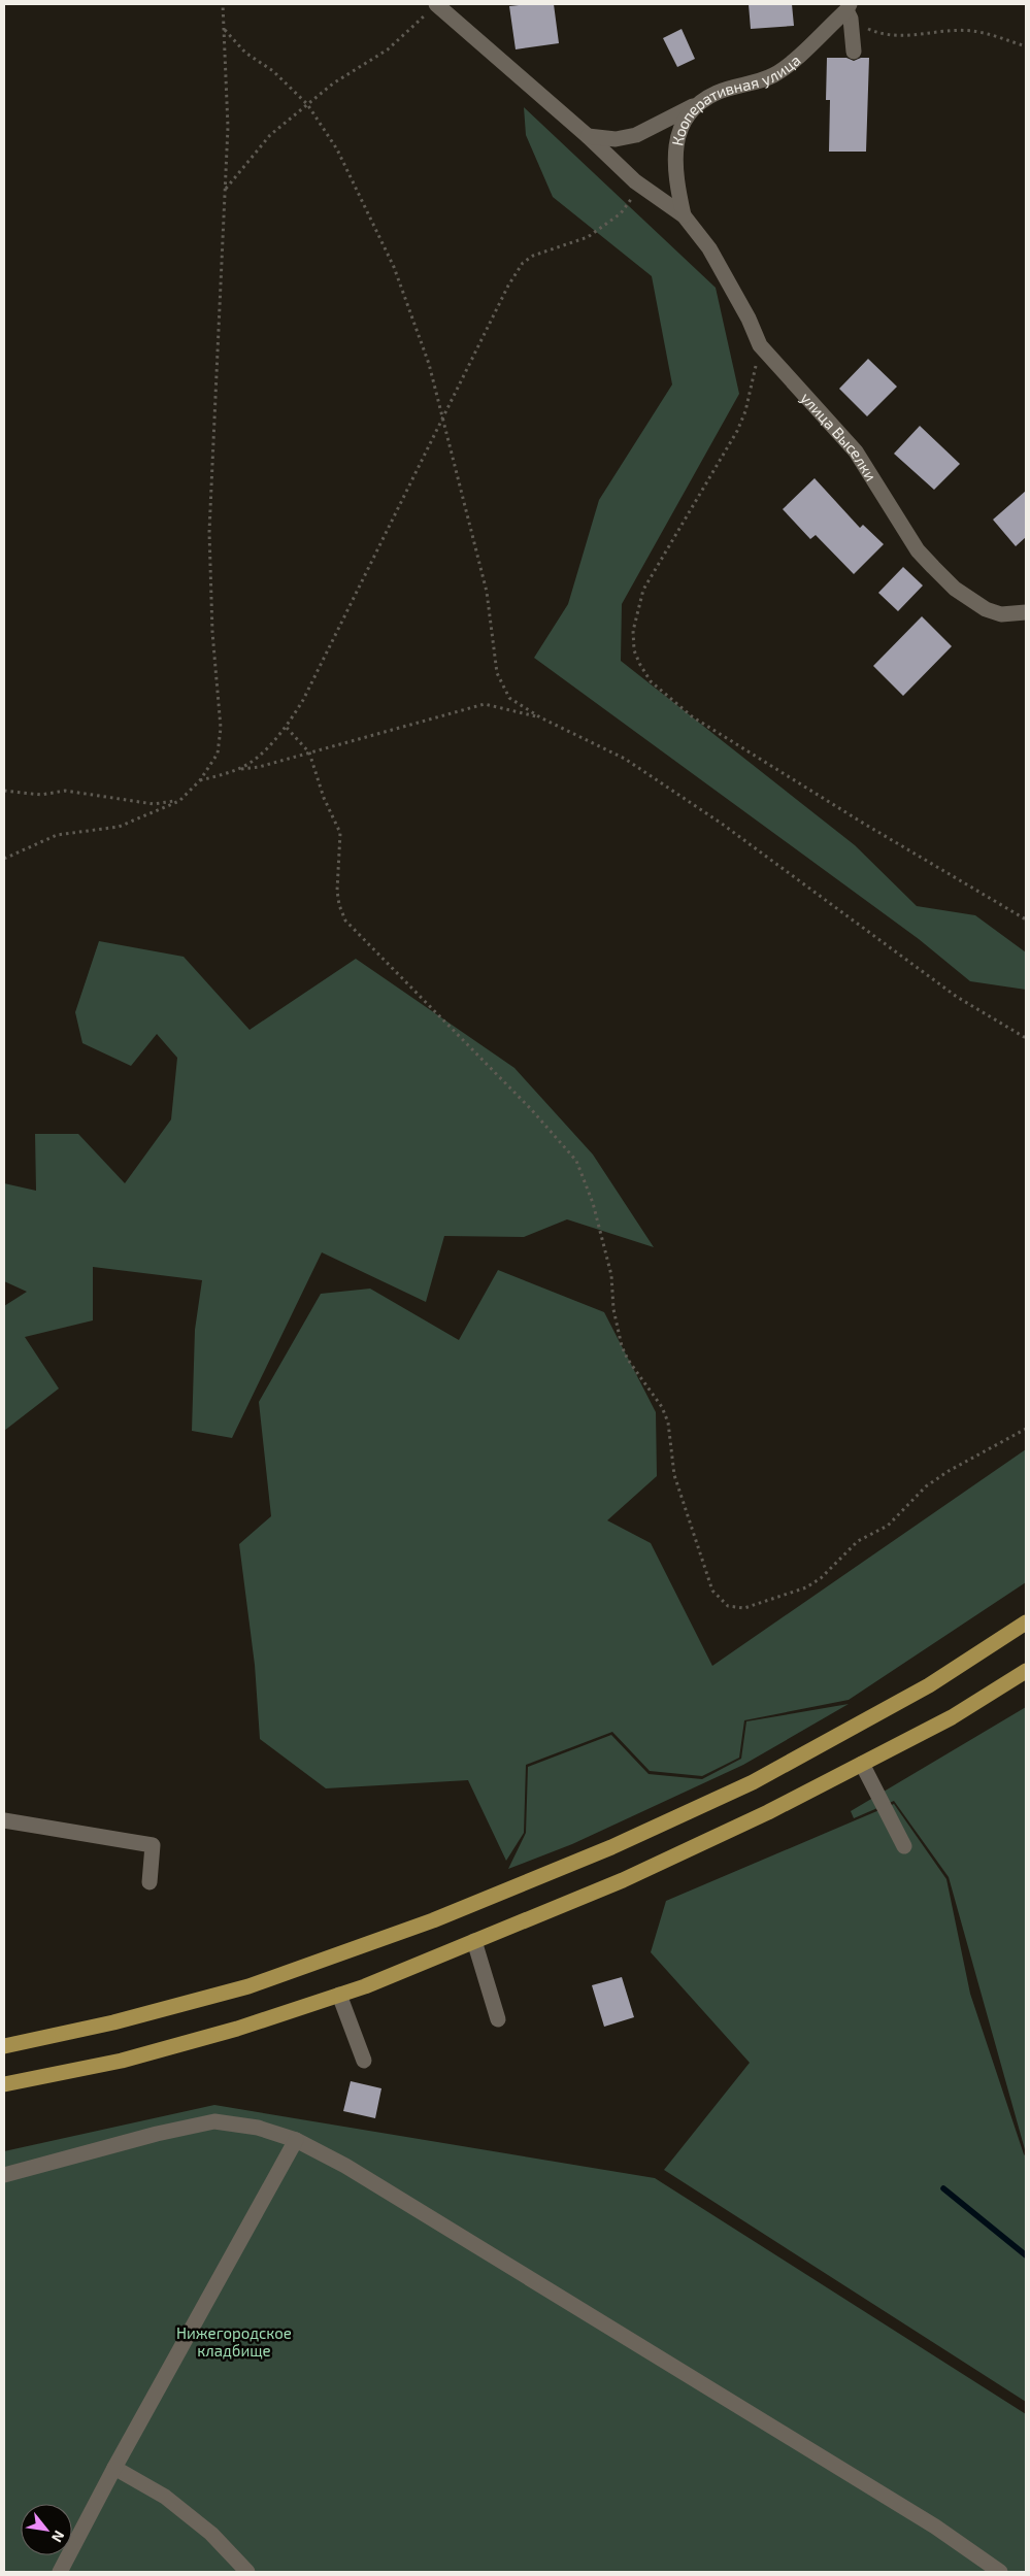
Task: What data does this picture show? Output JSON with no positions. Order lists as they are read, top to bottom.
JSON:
{
  "streets": {
    "street": ["Кооперативная улица", "улица Выселки"]
  },
  "crossings": [
    ["Кооперативная улица", "улица Выселки"]
  ],
  "parks": ["Нижегородское кладбище"],
  "north": "bottom right"
}
